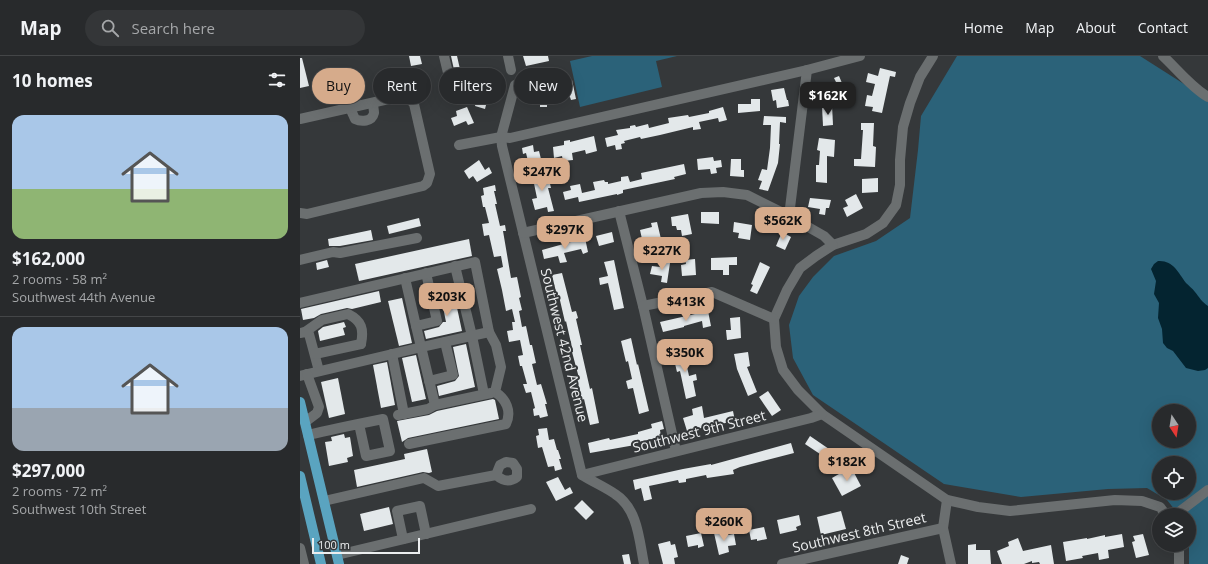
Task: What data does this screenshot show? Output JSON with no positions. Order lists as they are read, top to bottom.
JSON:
{
  "streets": {
    "street": ["Southwest 42nd Avenue", "Southwest 9th Street", "Southwest 8th Street"]
  },
  "crossings": [
    ["Southwest 42nd Avenue", "Southwest 9th Street"]
  ],
  "scale_bar": "100 m",
  "north": "bottom",
  "page": {
    "header": "Map",
    "search": "Search here",
    "nav": [
      "Home",
      "Map",
      "About",
      "Contact"
    ],
    "heading": "10 homes",
    "chip": [
      "Buy",
      "Rent",
      "Filters",
      "New"
    ],
    "price": [
      "$162K",
      "$247K",
      "$562K",
      "$297K",
      "$227K",
      "$203K",
      "$413K",
      "$350K",
      "$182K",
      "$260K"
    ],
    "list": [
      {
        "name": "$162,000",
        "note": "2 rooms · 58 m² · Southwest 44th Avenue"
      },
      {
        "name": "$297,000",
        "note": "2 rooms · 72 m² · Southwest 10th Street"
      }
    ],
    "scale": "100 m"
  }
}
